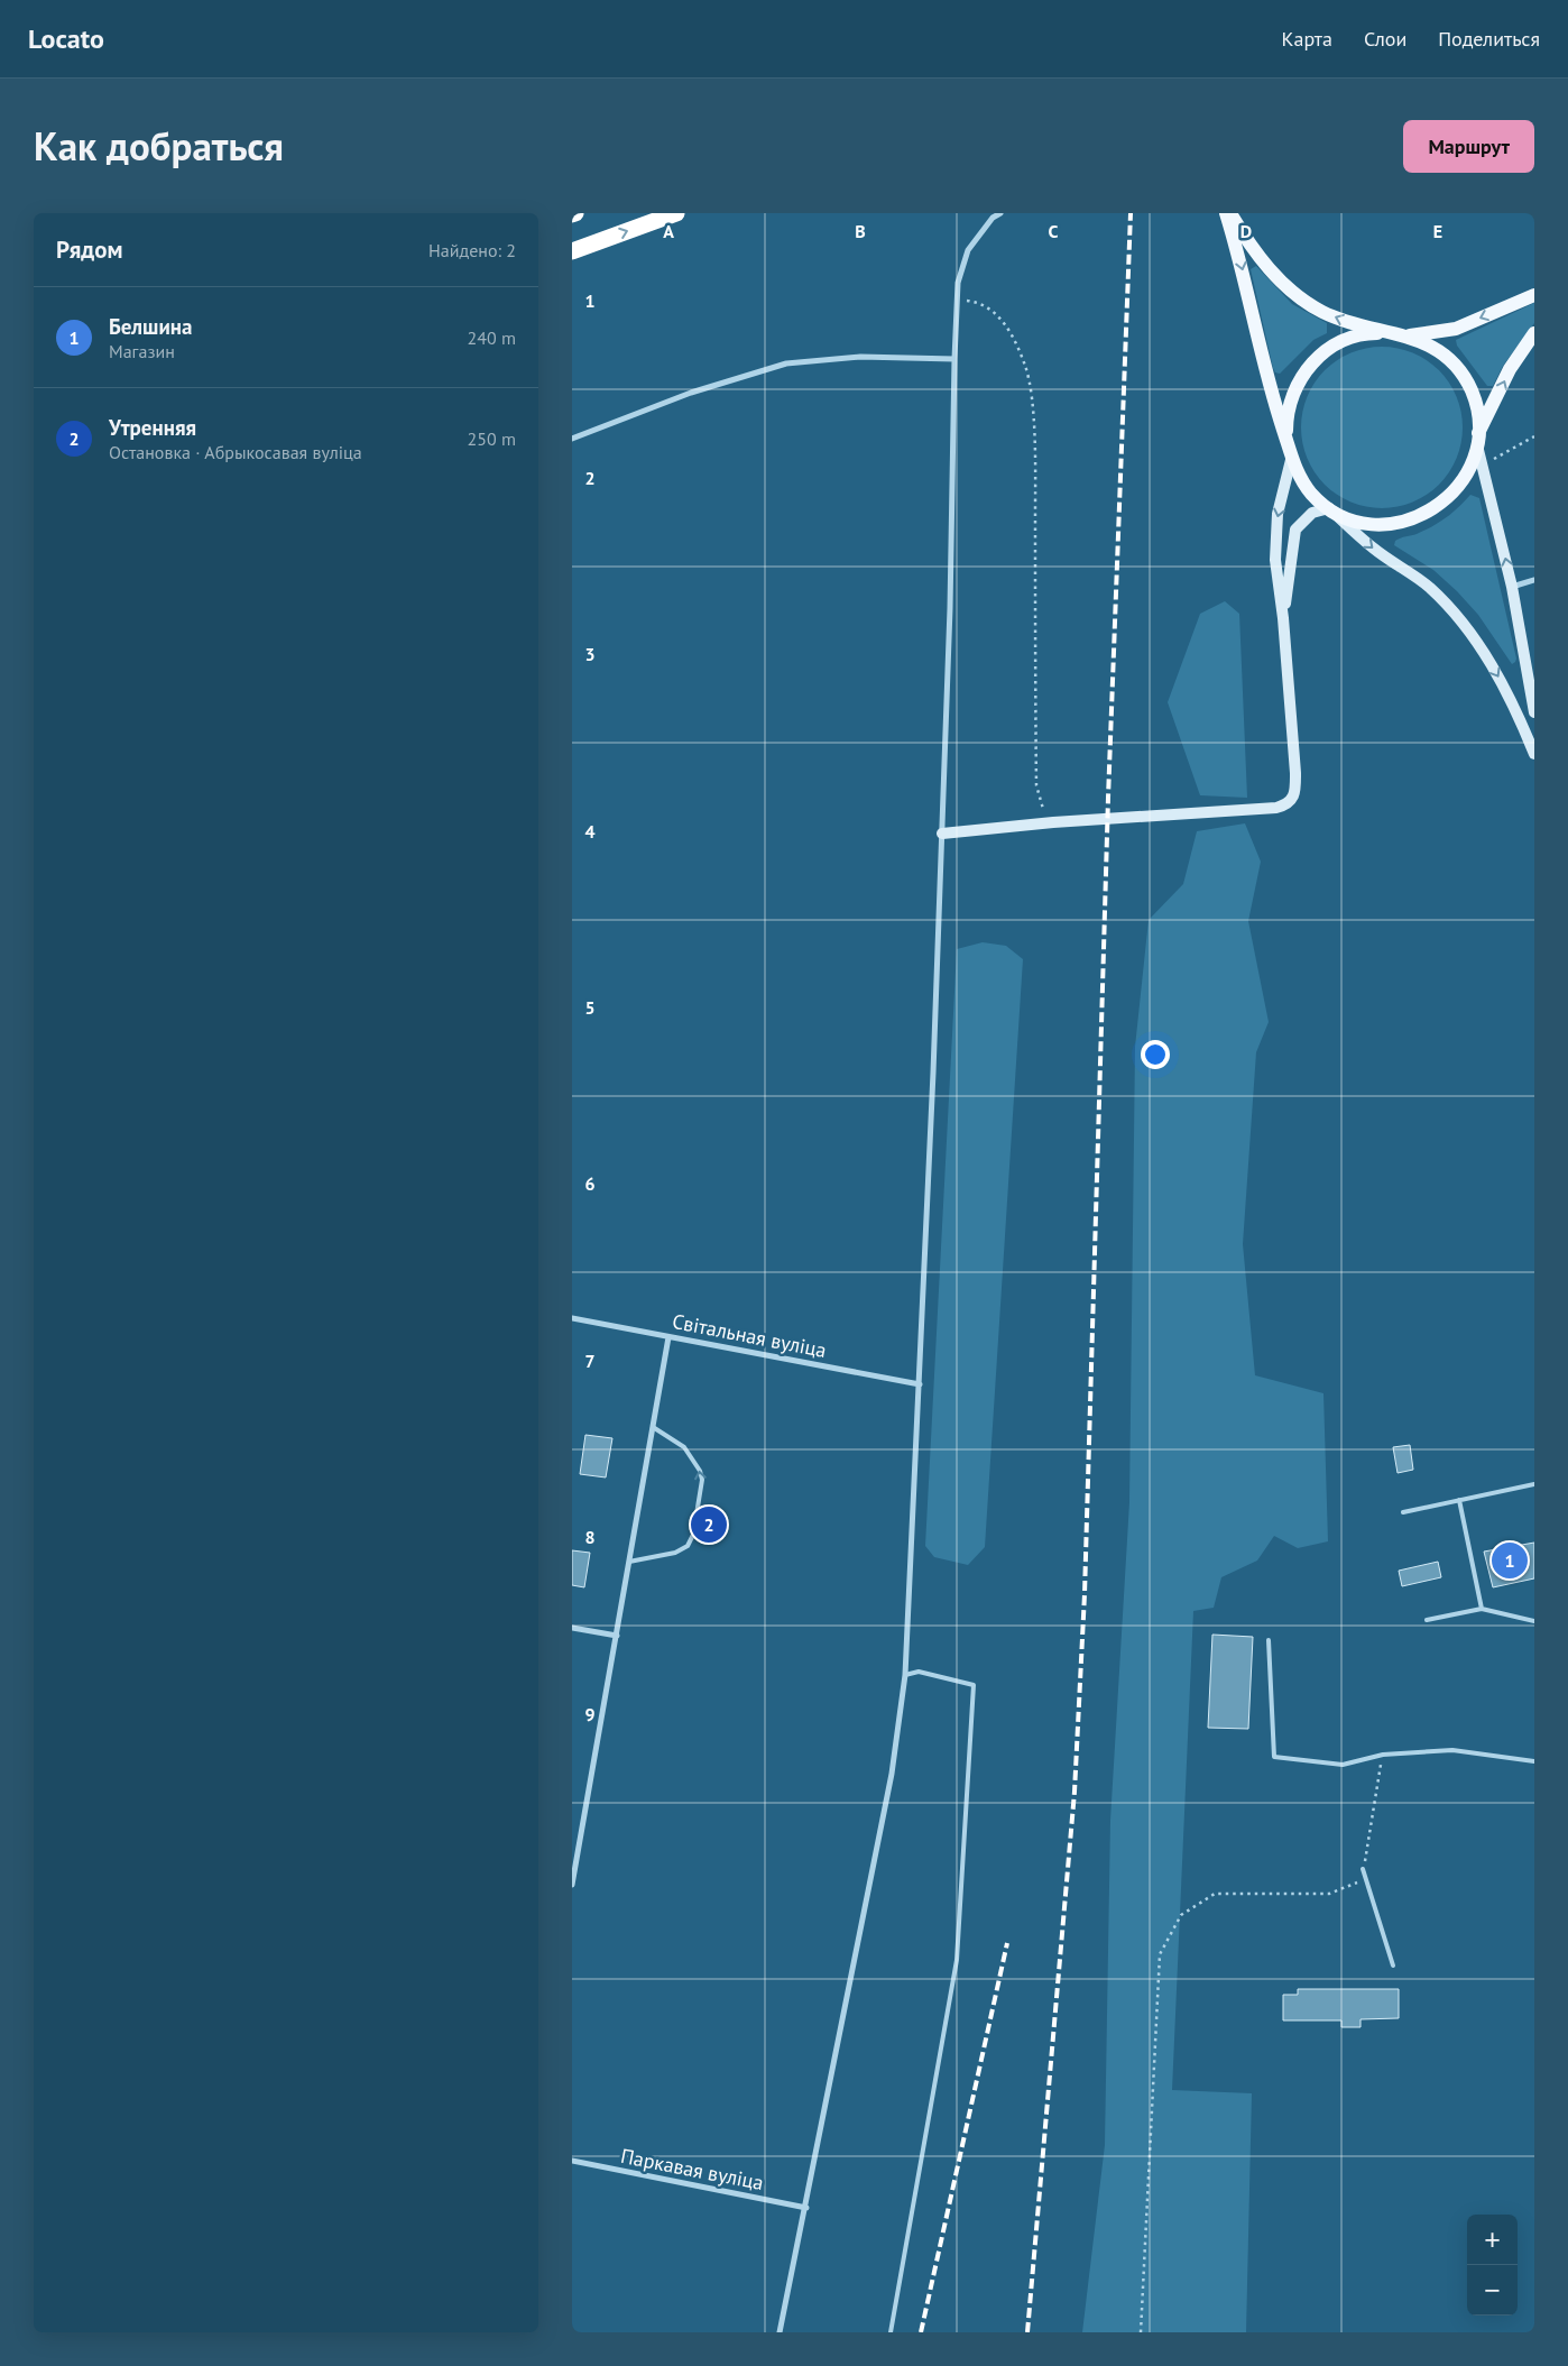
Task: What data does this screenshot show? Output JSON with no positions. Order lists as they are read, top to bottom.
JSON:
{
  "streets": {
    "street": ["Світальная вуліца", "Паркавая вуліца"]
  },
  "page": {
    "header": "Locato",
    "nav": ["Карта", "Слои", "Поделиться"],
    "title": "Как добраться",
    "buttons": "Маршрут",
    "heading": ["Рядом", "Найдено: 2"],
    "list": [
      {
        "mark": "1",
        "name": "Белшина",
        "note": "Магазин",
        "value": "240 m"
      },
      {
        "mark": "2",
        "name": "Утренняя",
        "note": "Остановка · Абрыкосавая вуліца",
        "value": "250 m"
      }
    ],
    "pins": ["2", "1"],
    "map_buttons": ["+", "−"]
  },
  "grid": {
    "columns": [
      "A",
      "B",
      "C",
      "D",
      "E"
    ],
    "rows": [
      "1",
      "2",
      "3",
      "4",
      "5",
      "6",
      "7",
      "8",
      "9"
    ]
  }
}
